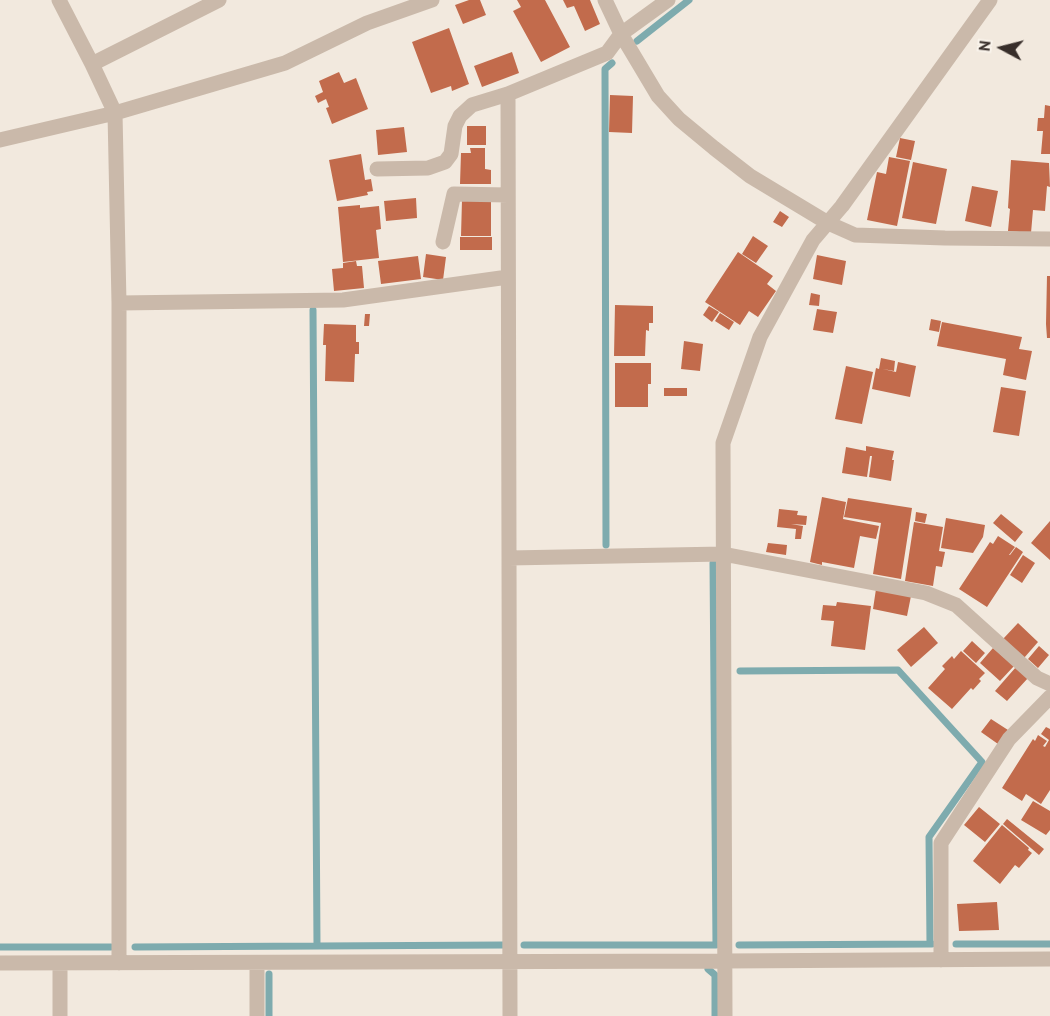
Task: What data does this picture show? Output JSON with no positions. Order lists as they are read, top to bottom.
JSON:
{
  "north": "left"
}
